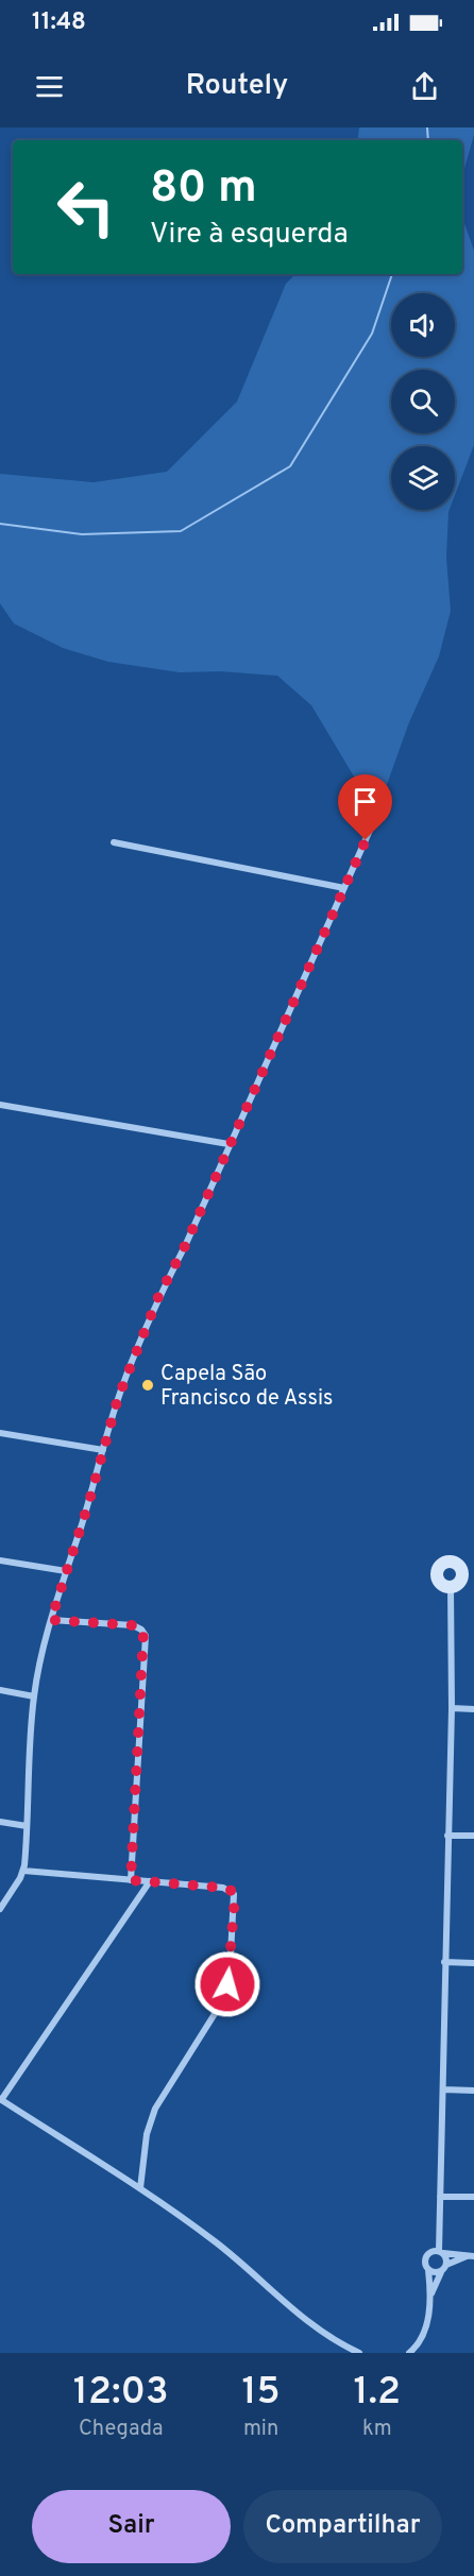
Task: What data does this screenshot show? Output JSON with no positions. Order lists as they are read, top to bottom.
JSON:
{
  "places": ["Capela São Francisco de Assis"],
  "page": {
    "status": "11:48",
    "header": "Routely",
    "turn": ["80 m", "Vire à esquerda"],
    "eta": [
      "12:03",
      "Chegada",
      "15",
      "min",
      "1.2",
      "km"
    ],
    "buttons": ["Sair", "Compartilhar"]
  }
}
